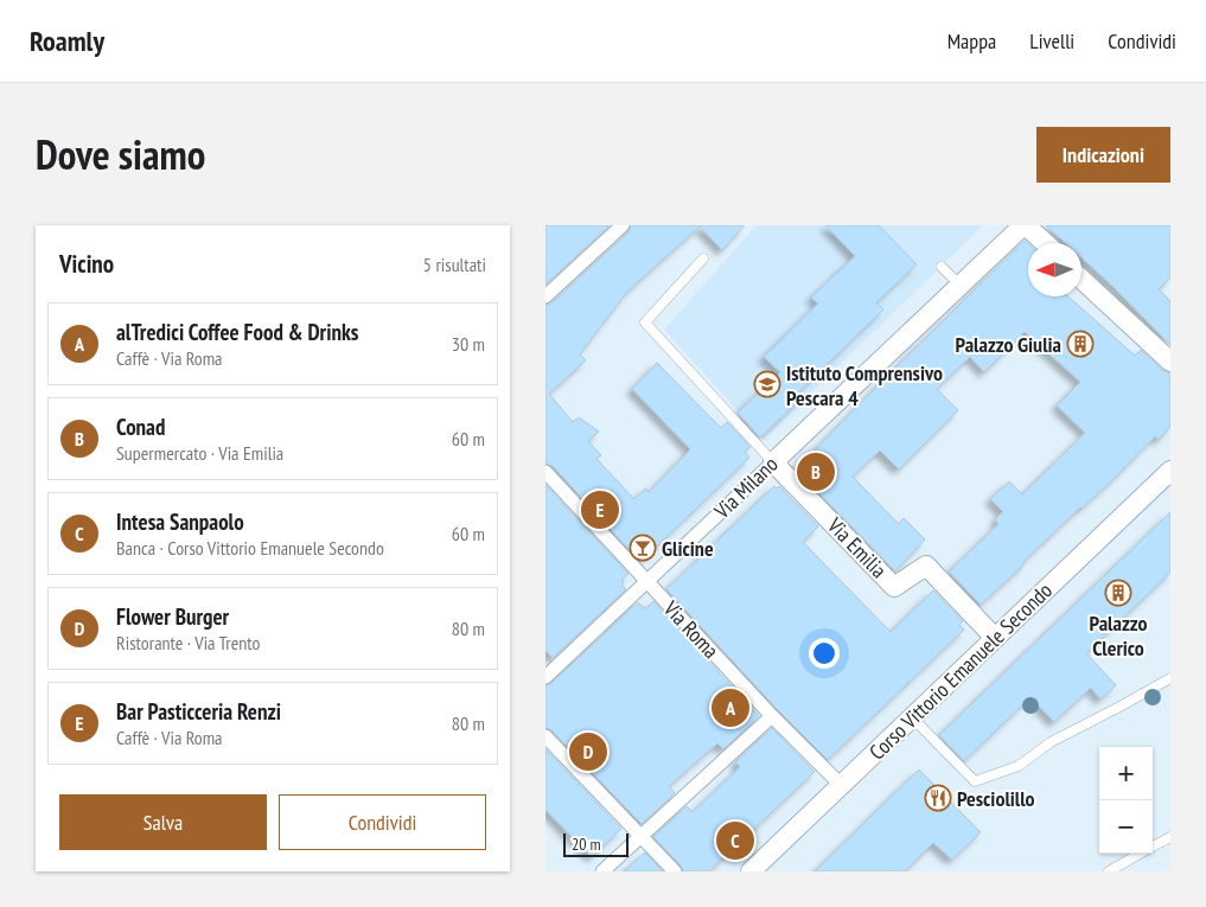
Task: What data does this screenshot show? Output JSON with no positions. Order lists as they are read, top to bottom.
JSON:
{
  "streets": {
    "street": [
      "Via Milano",
      "Via Emilia",
      "Via Roma",
      "Corso Vittorio Emanuele Secondo"
    ]
  },
  "crossings": [
    ["Via Milano", "Via Emilia"],
    ["Via Milano", "Via Roma"],
    ["Via Emilia", "Corso Vittorio Emanuele Secondo"],
    ["Via Roma", "Corso Vittorio Emanuele Secondo"]
  ],
  "places": {
    "building": ["Palazzo Giulia", "Palazzo Clerico"],
    "school or university": ["Istituto Comprensivo Pescara 4"],
    "bar": ["Glicine"],
    "restaurant": ["Pesciolillo"]
  },
  "scale_bar": "20 m",
  "north": "left",
  "page": {
    "header": "Roamly",
    "nav": ["Mappa", "Livelli", "Condividi"],
    "title": "Dove siamo",
    "buttons": [
      "Indicazioni",
      ["Salva", "Condividi"]
    ],
    "heading": ["Vicino", "5 risultati"],
    "list": [
      {
        "mark": "A",
        "name": "alTredici Coffee Food & Drinks",
        "note": "Caffè · Via Roma",
        "value": "30 m"
      },
      {
        "mark": "B",
        "name": "Conad",
        "note": "Supermercato · Via Emilia",
        "value": "60 m"
      },
      {
        "mark": "C",
        "name": "Intesa Sanpaolo",
        "note": "Banca · Corso Vittorio Emanuele Secondo",
        "value": "60 m"
      },
      {
        "mark": "D",
        "name": "Flower Burger",
        "note": "Ristorante · Via Trento",
        "value": "80 m"
      },
      {
        "mark": "E",
        "name": "Bar Pasticceria Renzi",
        "note": "Caffè · Via Roma",
        "value": "80 m"
      }
    ],
    "pins": [
      "B",
      "E",
      "A",
      "D",
      "C"
    ],
    "map_buttons": ["+", "−"],
    "scale": "20 m"
  }
}
